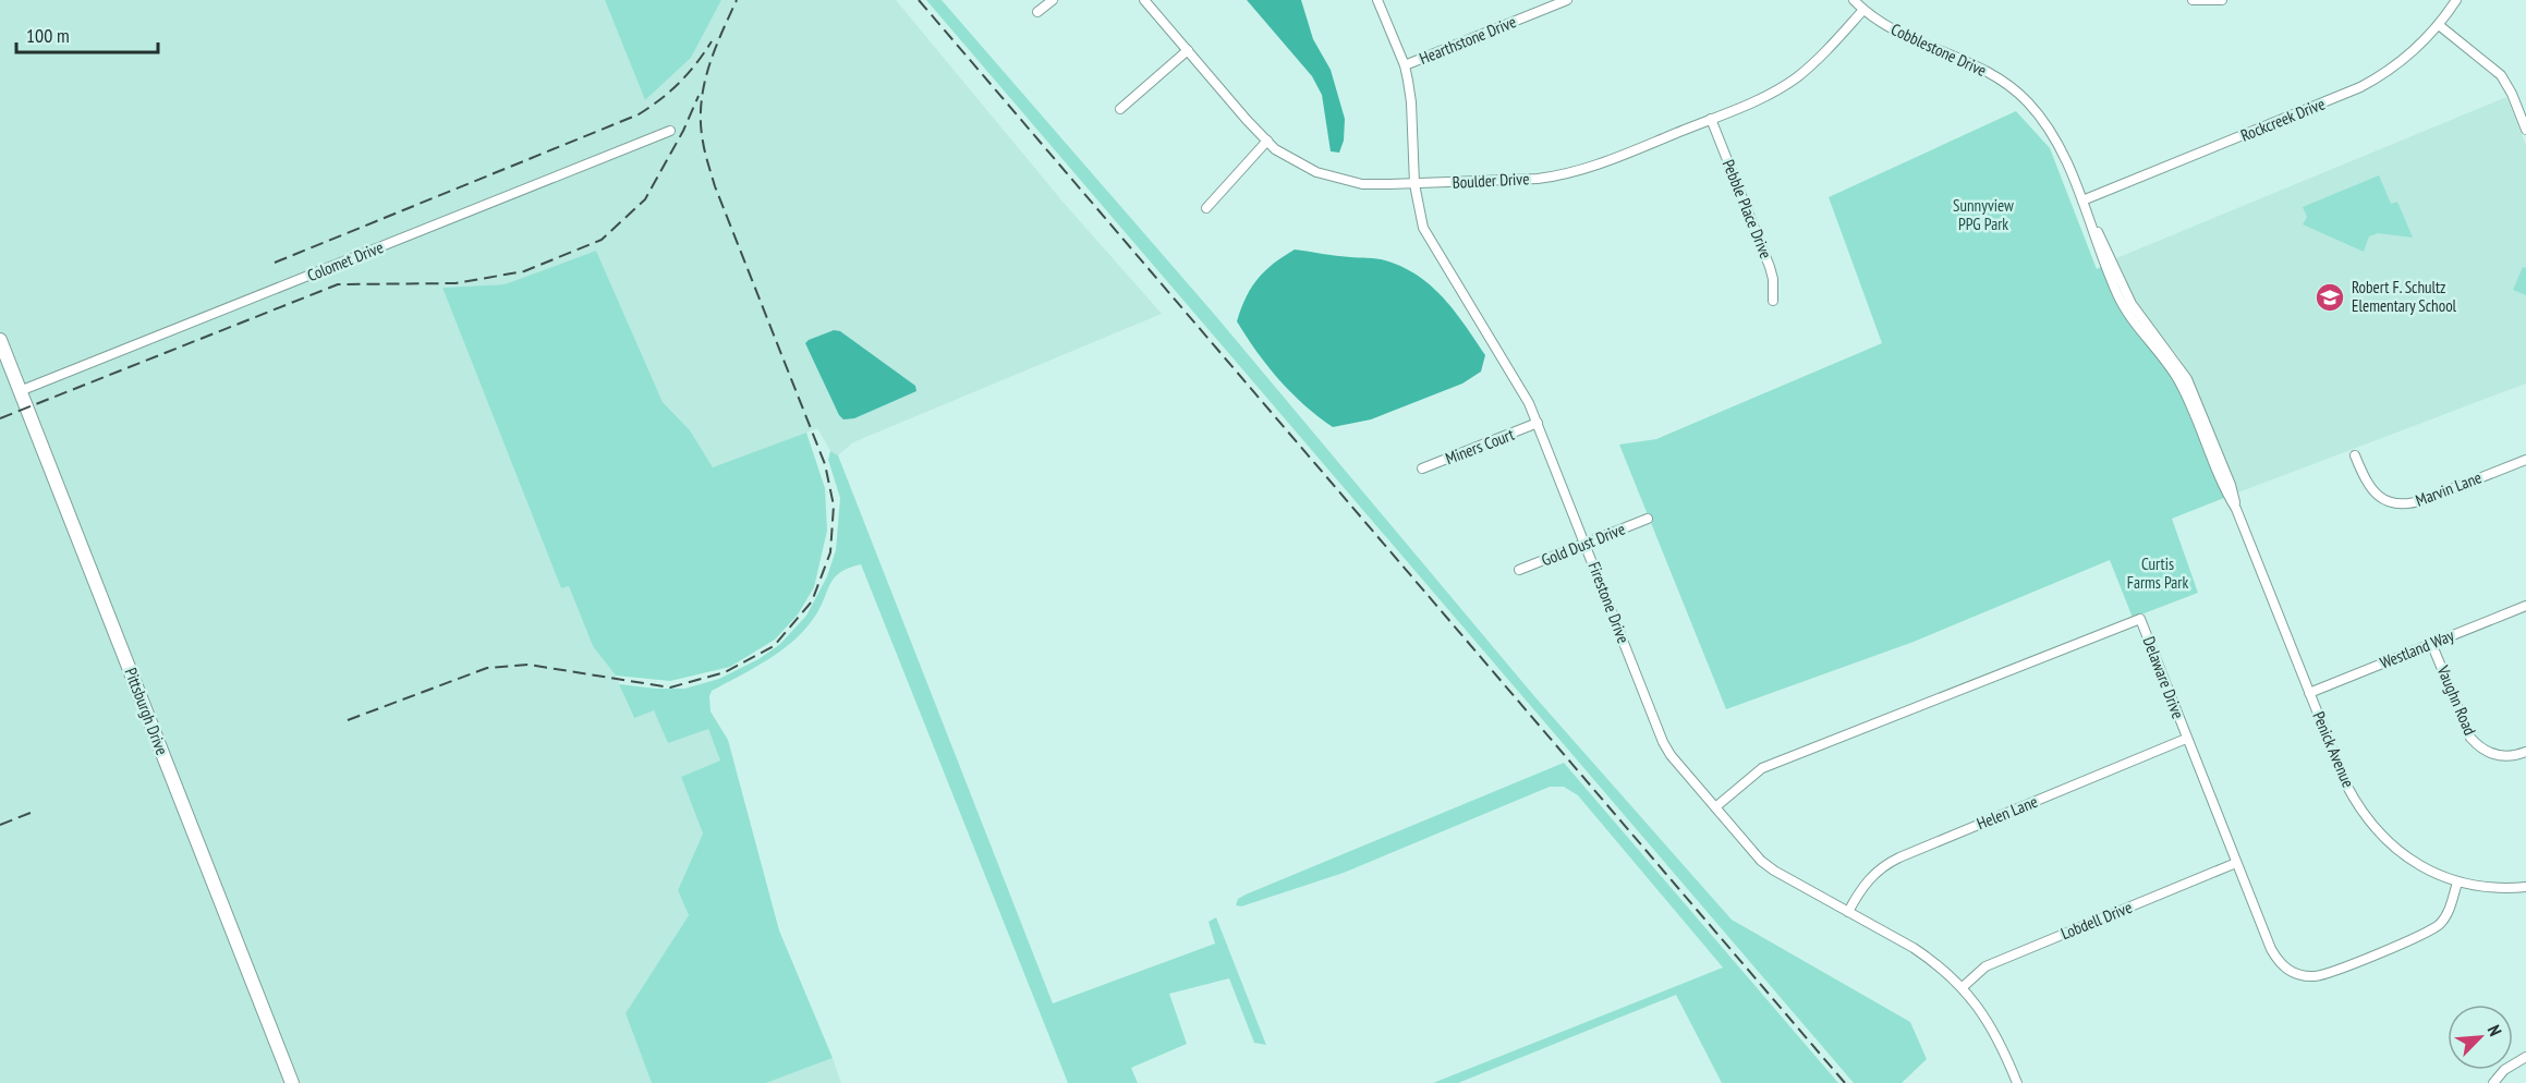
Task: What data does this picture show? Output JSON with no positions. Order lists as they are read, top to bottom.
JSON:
{
  "streets": {
    "street": [
      "Hearthstone Drive",
      "Cobblestone Drive",
      "Rockcreek Drive",
      "Boulder Drive",
      "Pebble Place Drive",
      "Colomet Drive",
      "Miners Court",
      "Marvin Lane",
      "Gold Dust Drive",
      "Firestone Drive",
      "Westland Way",
      "Delaware Drive",
      "Vaughn Road",
      "Pittsburgh Drive",
      "Penick Avenue",
      "Helen Lane",
      "Lobdell Drive"
    ]
  },
  "crossings": [
    ["Hearthstone Drive", "Firestone Drive"],
    ["Cobblestone Drive", "Rockcreek Drive"],
    ["Cobblestone Drive", "Boulder Drive"],
    ["Cobblestone Drive", "Penick Avenue"],
    ["Rockcreek Drive", "Penick Avenue"],
    ["Boulder Drive", "Pebble Place Drive"],
    ["Boulder Drive", "Firestone Drive"],
    ["Colomet Drive", "Pittsburgh Drive"],
    ["Miners Court", "Firestone Drive"],
    ["Gold Dust Drive", "Firestone Drive"],
    ["Firestone Drive", "Delaware Drive"],
    ["Firestone Drive", "Helen Lane"],
    ["Firestone Drive", "Lobdell Drive"],
    ["Westland Way", "Vaughn Road"],
    ["Westland Way", "Penick Avenue"],
    ["Delaware Drive", "Penick Avenue"],
    ["Delaware Drive", "Helen Lane"],
    ["Delaware Drive", "Lobdell Drive"]
  ],
  "parks": ["Sunnyview PPG Park", "Curtis Farms Park"],
  "places": {
    "school or university": ["Robert F. Schultz Elementary School"]
  },
  "scale_bar": "100 m",
  "north": "top right"
}
